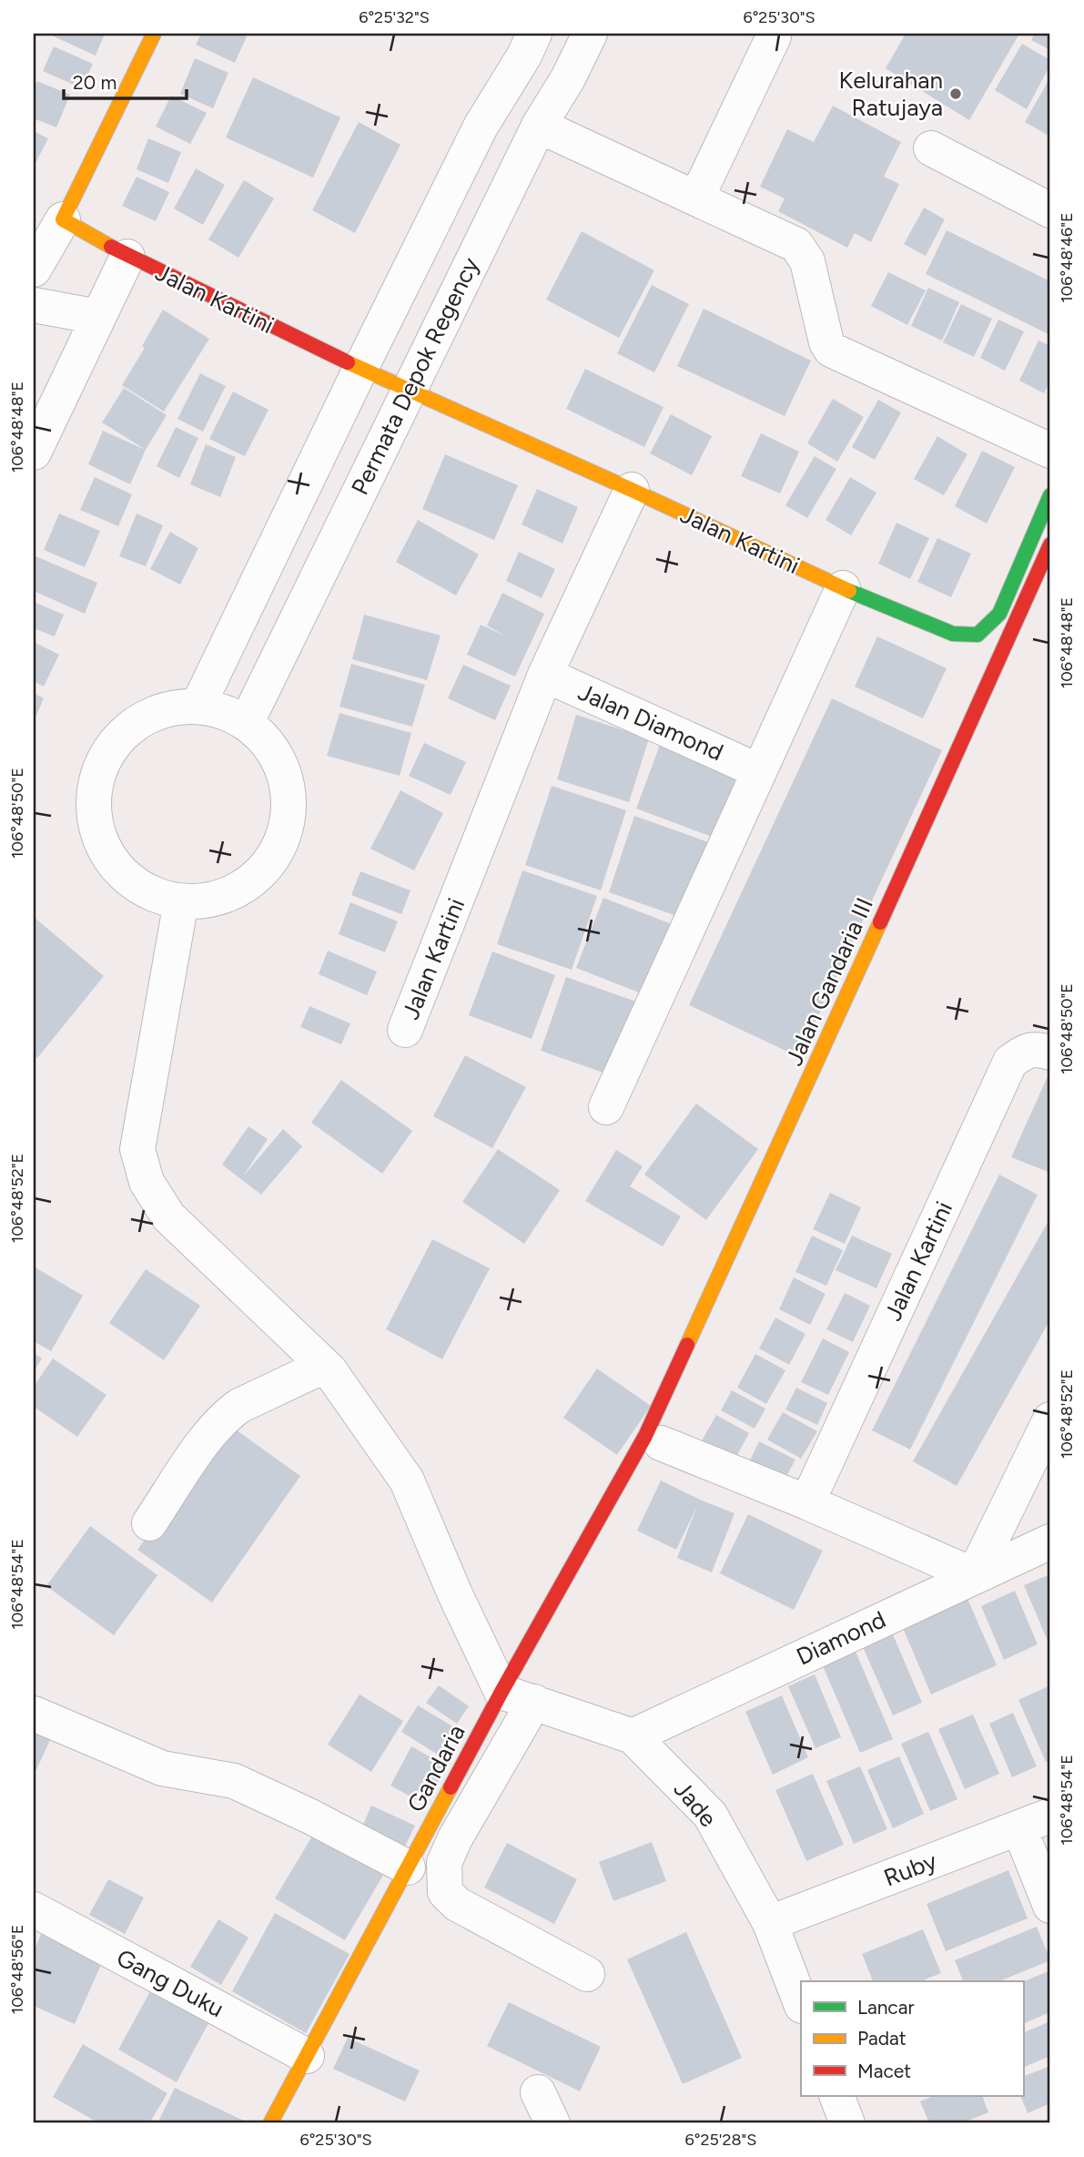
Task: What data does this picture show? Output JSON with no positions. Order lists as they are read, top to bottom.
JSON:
{
  "streets": {
    "street": [
      "Jalan Kartini",
      "Permata Depok Regency",
      "Jalan Diamond",
      "Jalan Gandaria III",
      "Diamond",
      "Gandaria",
      "Jade",
      "Ruby",
      "Gang Duku"
    ]
  },
  "crossings": [
    ["Jalan Kartini", "Permata Depok Regency"],
    ["Jalan Kartini", "Jalan Diamond"],
    ["Jalan Gandaria III", "Gandaria"],
    ["Diamond", "Jade"],
    ["Gandaria", "Jade"],
    ["Gandaria", "Gang Duku"],
    ["Jade", "Ruby"]
  ],
  "places": ["Kelurahan Ratujaya"],
  "legend": ["Lancar", "Padat", "Macet"],
  "scale_bar": "20 m",
  "coordinates": [
    "6°25'32\"S",
    "6°25'30\"S",
    "106°48'46\"E",
    "106°48'48\"E",
    "106°48'50\"E",
    "106°48'52\"E",
    "106°48'54\"E",
    "106°48'56\"E",
    "6°25'28\"S"
  ]
}
